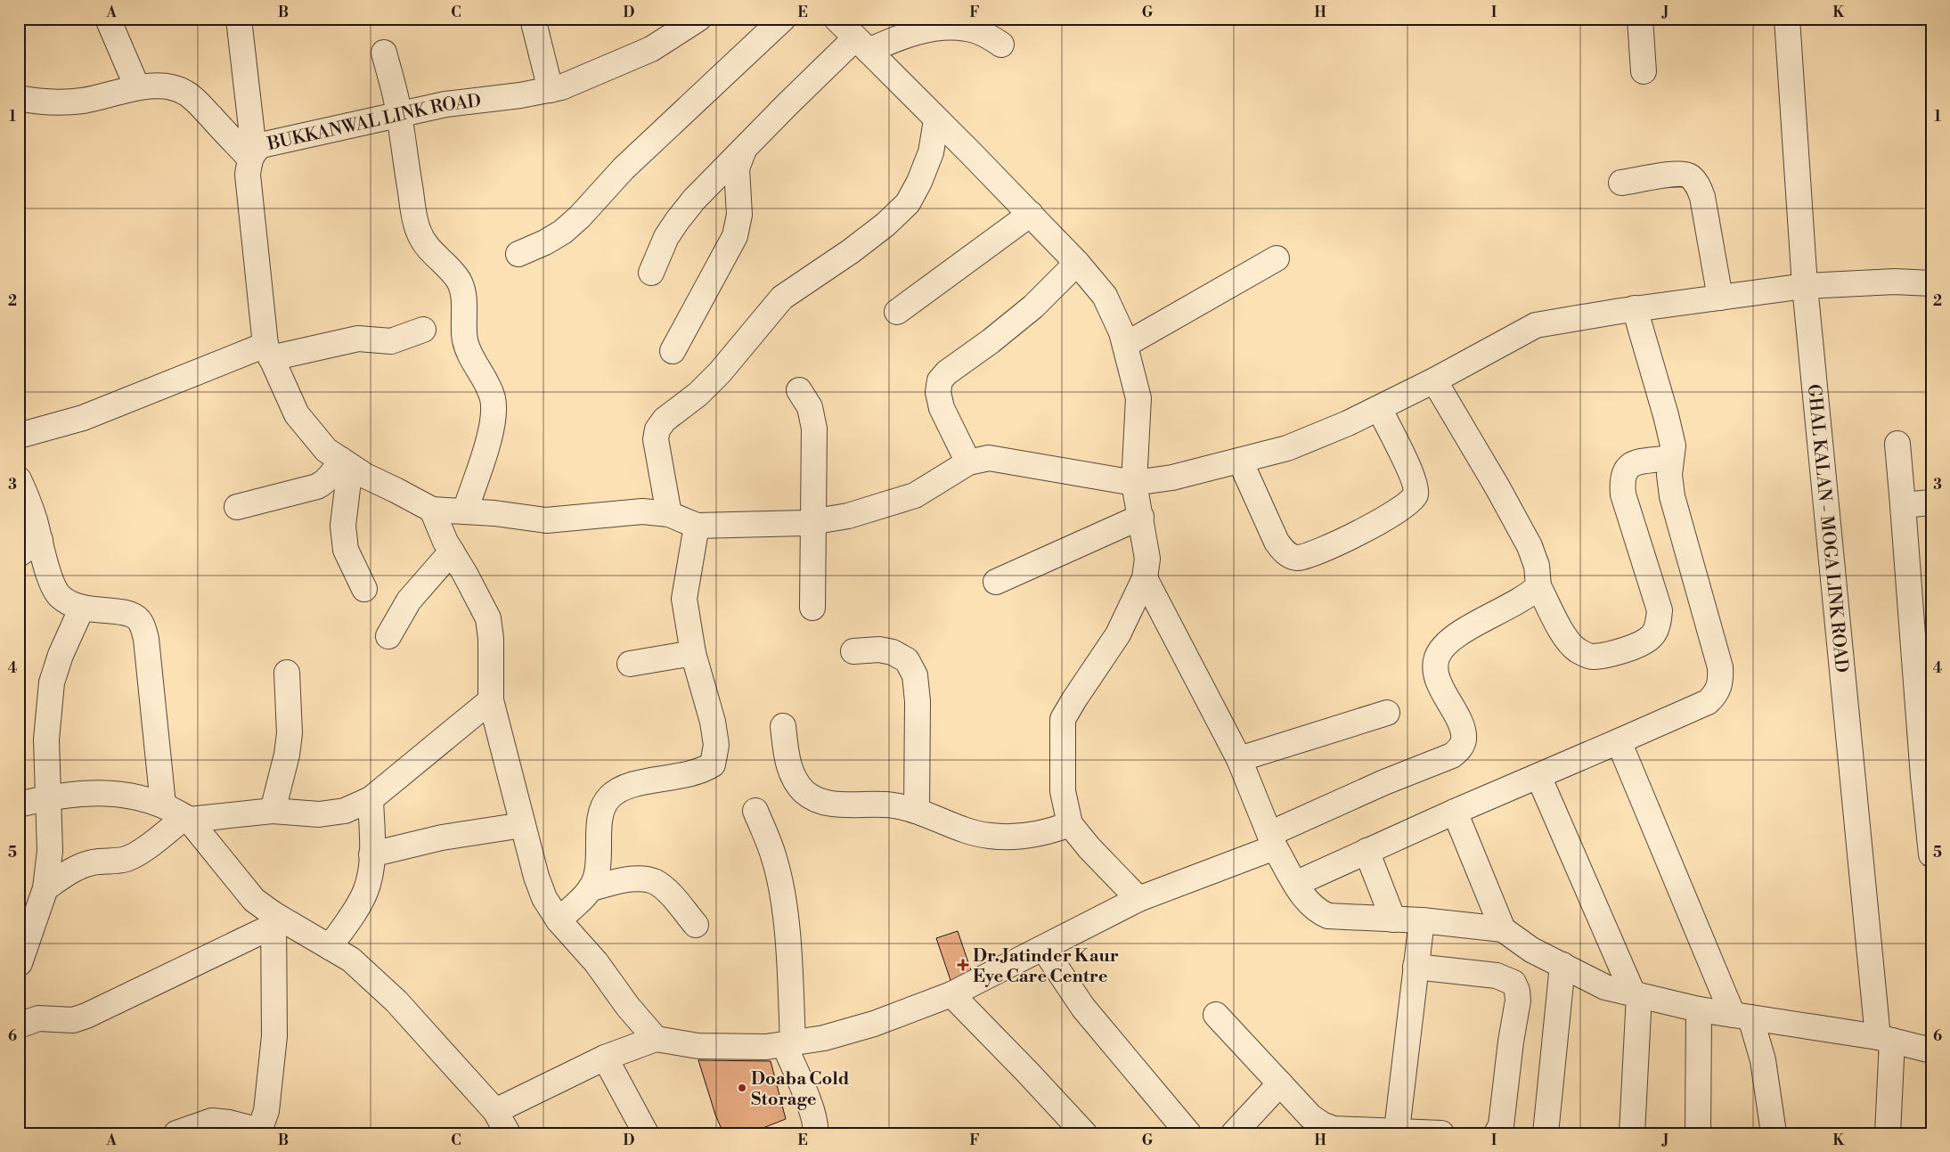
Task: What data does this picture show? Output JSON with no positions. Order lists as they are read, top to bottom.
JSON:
{
  "streets": {
    "street": ["BUKKANWAL LINK ROAD", "GHAL KALAN - MOGA LINK ROAD"]
  },
  "places": {
    "health": ["Dr. Jatinder Kaur Eye Care Centre"],
    "other": ["Doaba Cold Storage"]
  },
  "grid": {
    "columns": [
      "A",
      "B",
      "C",
      "D",
      "E",
      "F",
      "G",
      "H",
      "I",
      "J",
      "K"
    ],
    "rows": [
      "1",
      "2",
      "3",
      "4",
      "5",
      "6"
    ]
  }
}
